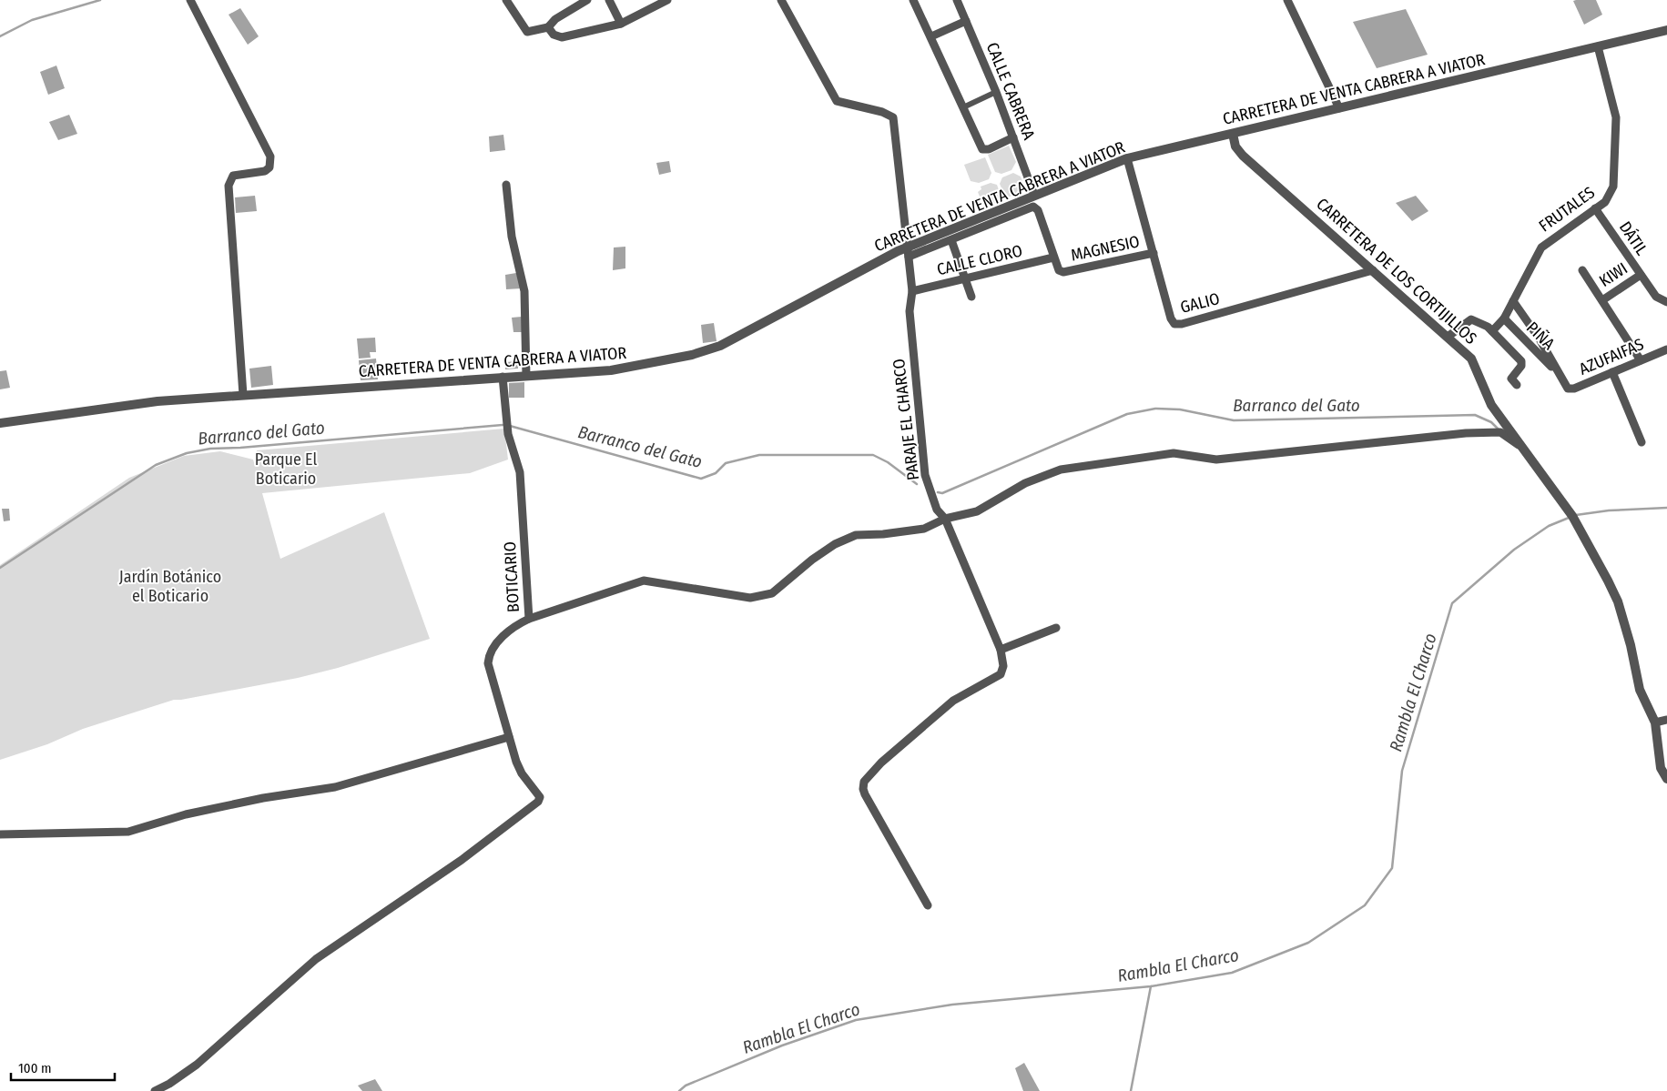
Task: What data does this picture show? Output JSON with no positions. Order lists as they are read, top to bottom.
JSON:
{
  "streets": {
    "street": [
      "CARRETERA DE VENTA CABRERA A VIATOR",
      "CALLE CABRERA",
      "FRUTALES",
      "DÁTIL",
      "MAGNESIO",
      "CALLE CLORO",
      "CARRETERA DE LOS CORTIJILLOS",
      "KIWI",
      "GALIO",
      "PIÑA",
      "AZUFAIFAS",
      "PARAJE EL CHARCO",
      "BOTICARIO"
    ]
  },
  "crossings": [
    ["CARRETERA DE VENTA CABRERA A VIATOR", "CALLE CABRERA"],
    ["CARRETERA DE VENTA CABRERA A VIATOR", "FRUTALES"],
    ["CARRETERA DE VENTA CABRERA A VIATOR", "CARRETERA DE LOS CORTIJILLOS"],
    ["CARRETERA DE VENTA CABRERA A VIATOR", "GALIO"],
    ["CARRETERA DE VENTA CABRERA A VIATOR", "PARAJE EL CHARCO"],
    ["CARRETERA DE VENTA CABRERA A VIATOR", "BOTICARIO"],
    ["FRUTALES", "DÁTIL"],
    ["FRUTALES", "PIÑA"],
    ["DÁTIL", "KIWI"],
    ["MAGNESIO", "CALLE CLORO"],
    ["MAGNESIO", "GALIO"],
    ["CALLE CLORO", "PARAJE EL CHARCO"],
    ["CARRETERA DE LOS CORTIJILLOS", "GALIO"],
    ["PIÑA", "AZUFAIFAS"]
  ],
  "water": ["Barranco del Gato", "Rambla El Charco"],
  "parks": ["Parque El Boticario", "Jardín Botánico el Boticario"],
  "scale_bar": "100 m"
}
